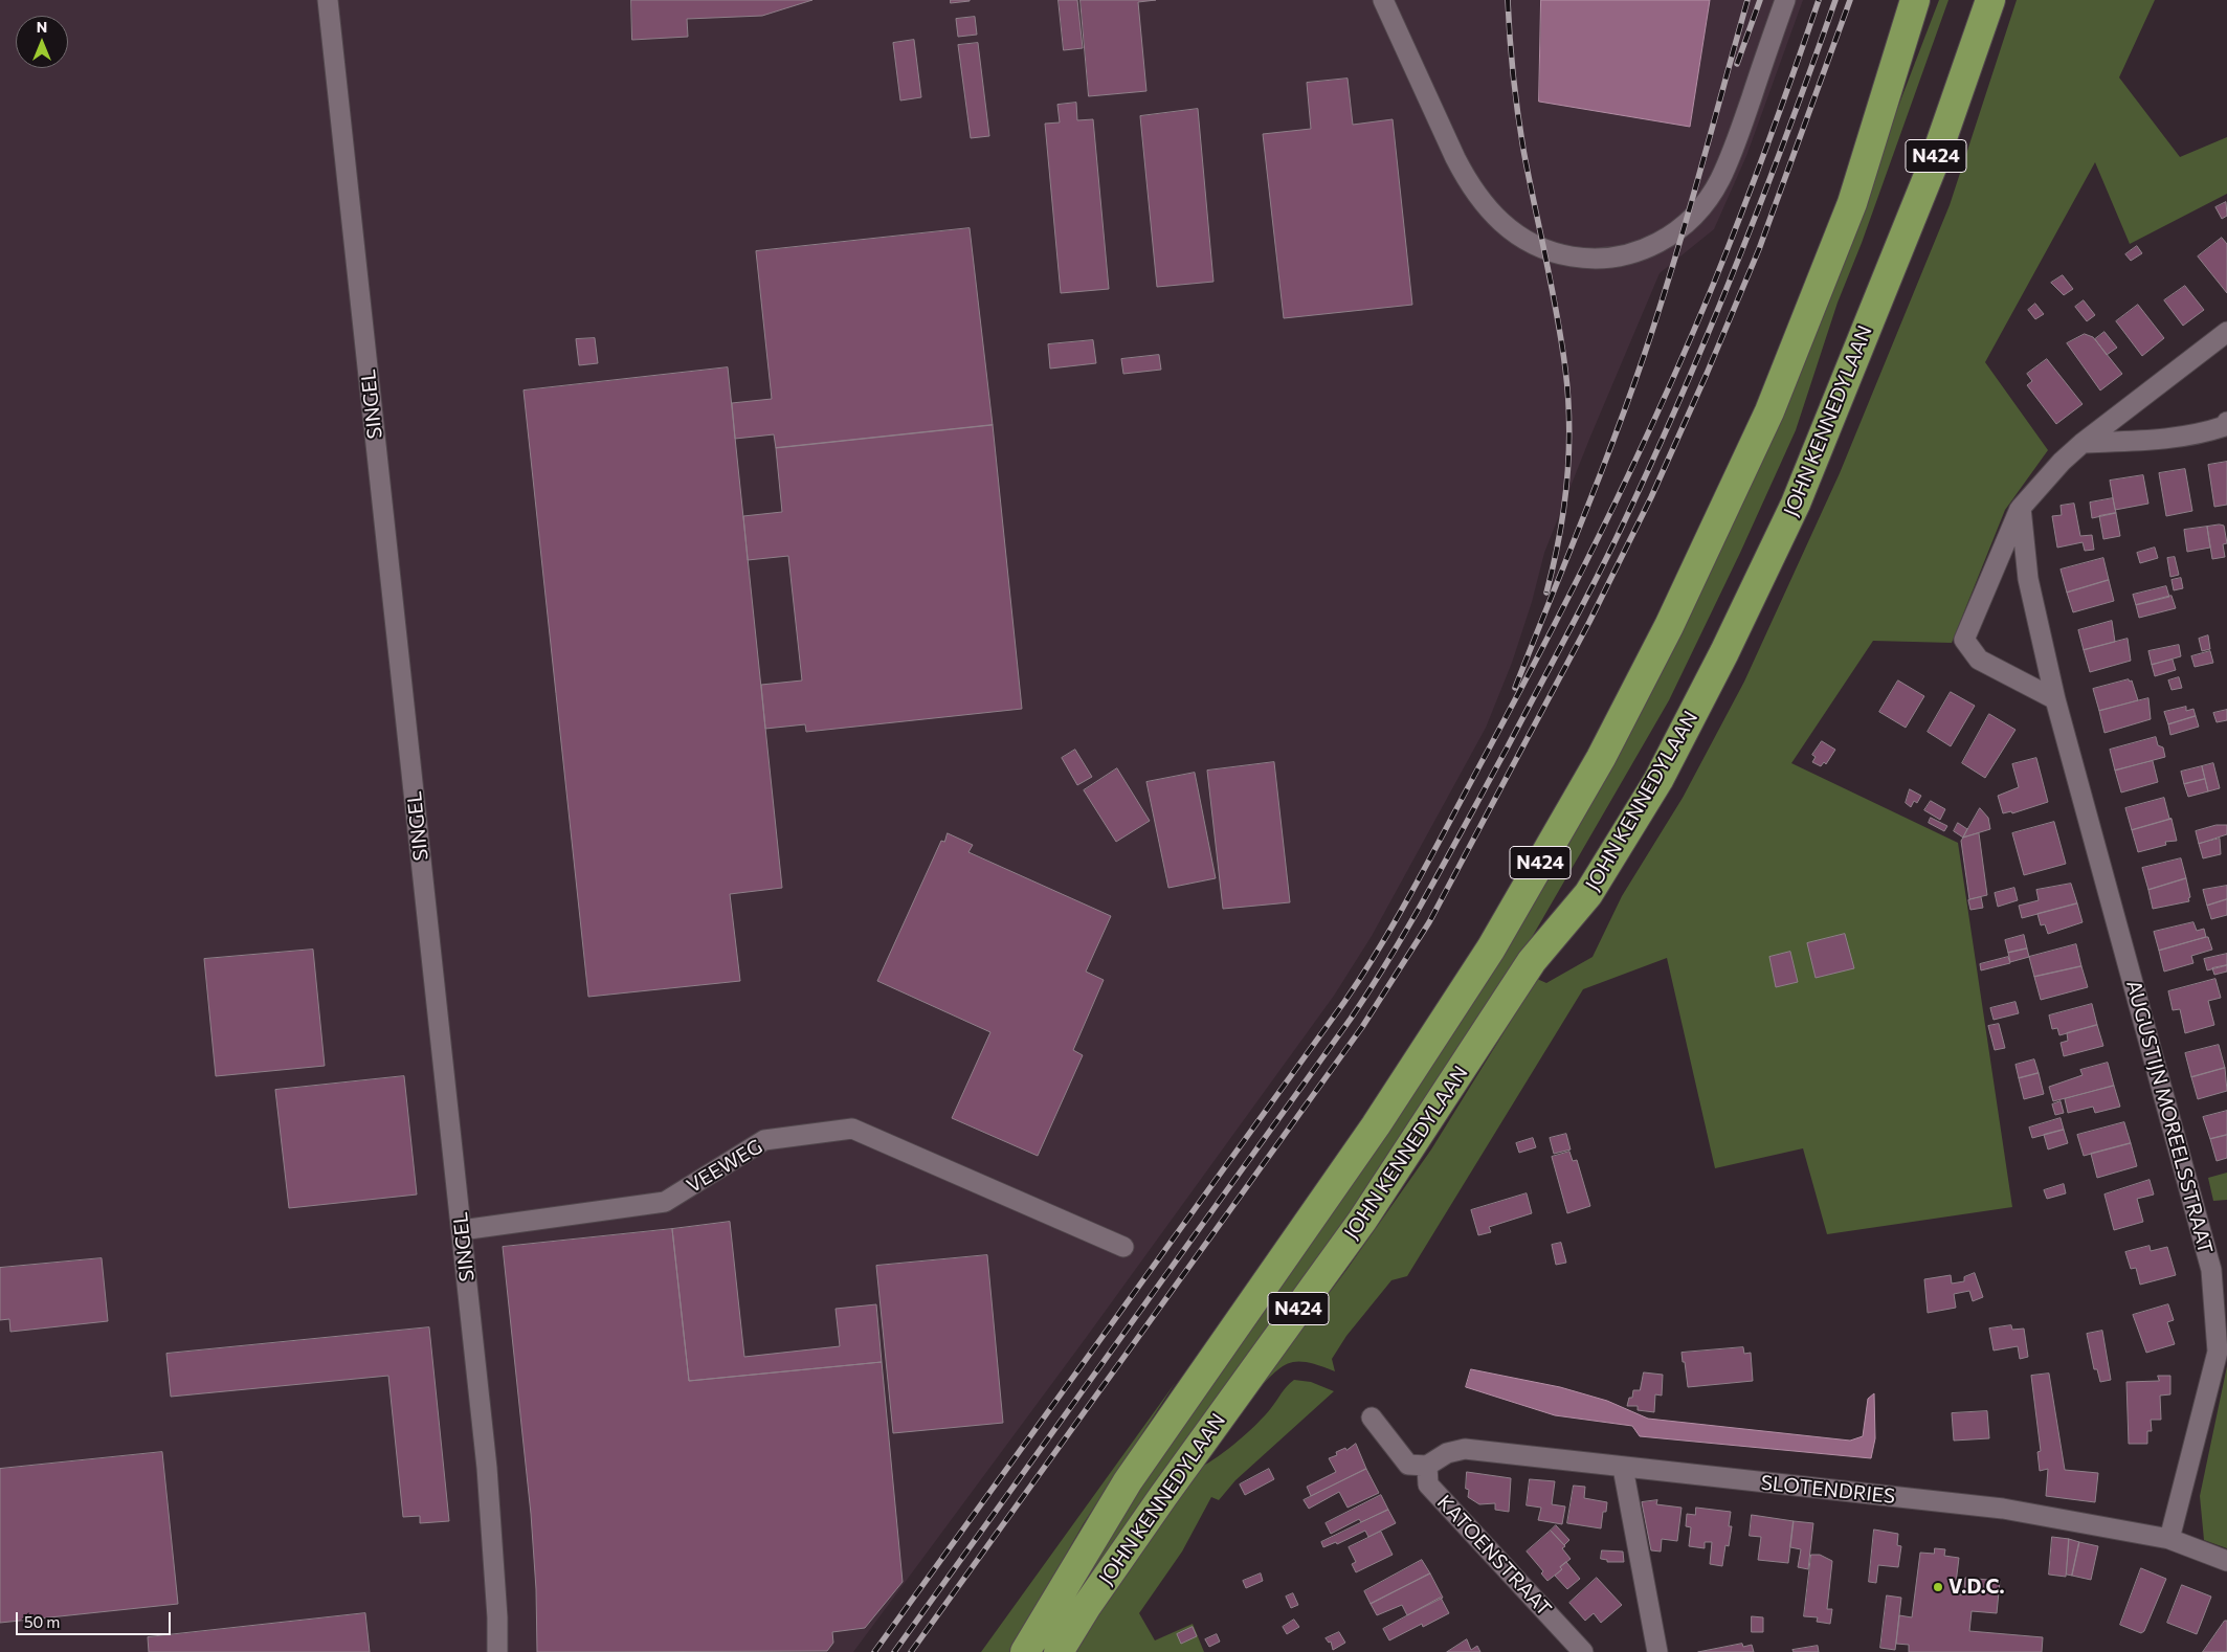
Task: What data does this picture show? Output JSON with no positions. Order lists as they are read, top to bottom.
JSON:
{
  "streets": {
    "highway": ["N424", "JOHN KENNEDYLAAN"],
    "street": [
      "SINGEL",
      "AUGUSTIJN MOREELSSTRAAT",
      "VEEWEG",
      "SLOTENDRIES",
      "KATOENSTRAAT"
    ]
  },
  "crossings": [
    ["SINGEL", "VEEWEG"],
    ["AUGUSTIJN MOREELSSTRAAT", "SLOTENDRIES"],
    ["SLOTENDRIES", "KATOENSTRAAT"]
  ],
  "places": ["V.D.C."],
  "scale_bar": "50 m",
  "north": "top"
}
